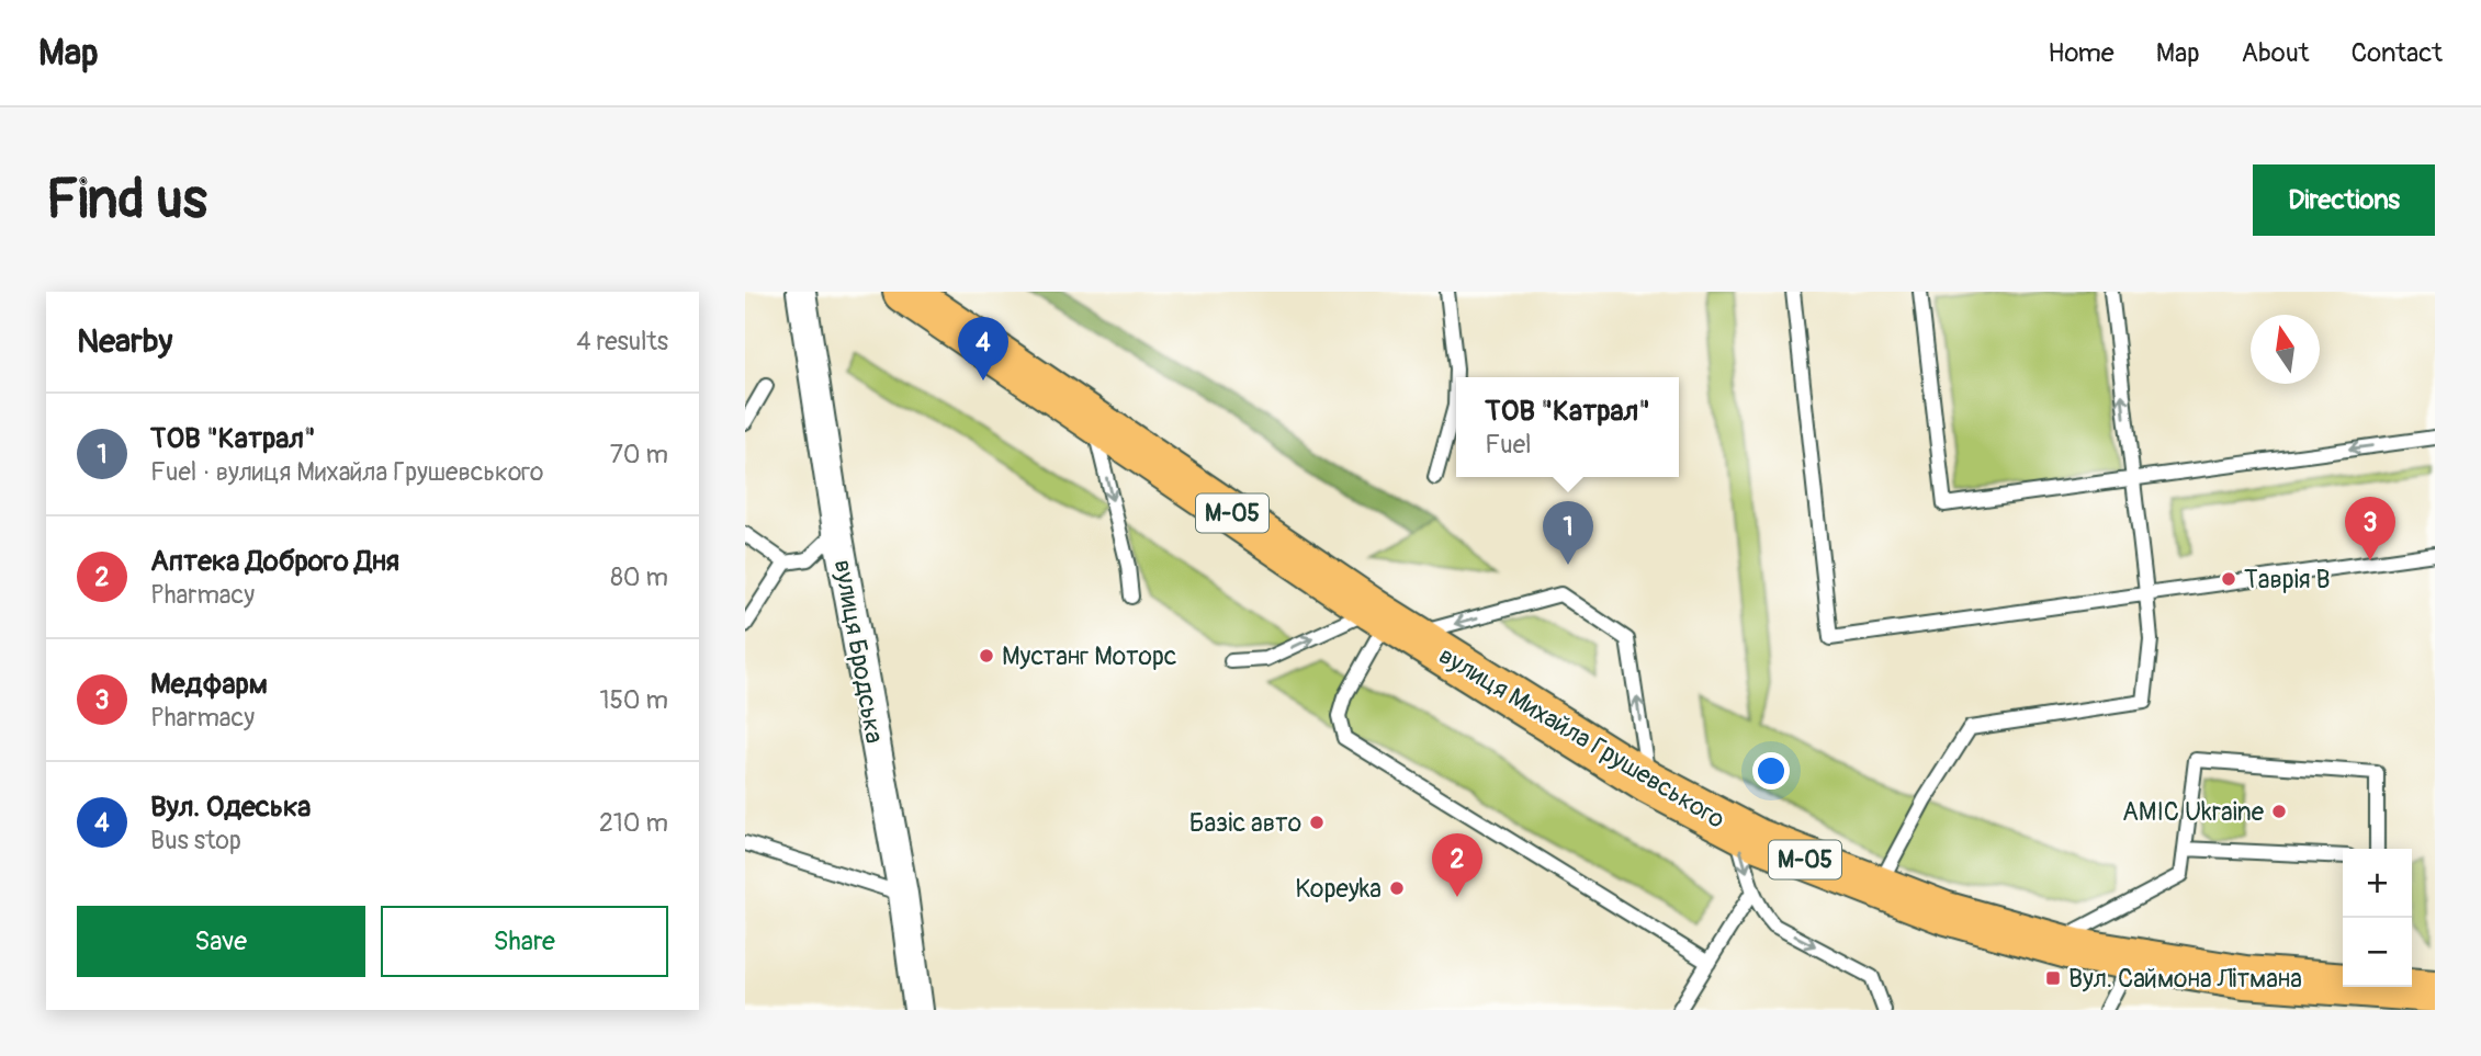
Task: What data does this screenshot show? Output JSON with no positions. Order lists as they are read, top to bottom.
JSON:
{
  "streets": {
    "main road": ["М-05", "вулиця Михайла Грушевського"],
    "street": ["вулиця Бродська"]
  },
  "places": {
    "other": [
      "Таврія В",
      "Мустанг Моторс",
      "AMIC Ukraine",
      "Базіс авто",
      "Kopeyka"
    ],
    "transit": ["Вул. Саймона Літмана"]
  },
  "north": "top",
  "page": {
    "header": "Map",
    "nav": [
      "Home",
      "Map",
      "About",
      "Contact"
    ],
    "buttons": [
      "Directions",
      ["Save", "Share"]
    ],
    "title": "Find us",
    "heading": ["Nearby", "4 results"],
    "pins": [
      "4",
      "3",
      "1",
      "2"
    ],
    "popup": ["ТОВ \"Катрал\"", "Fuel"],
    "list": [
      {
        "mark": "1",
        "name": "ТОВ \"Катрал\"",
        "note": "Fuel · вулиця Михайла Грушевського",
        "value": "70 m"
      },
      {
        "mark": "2",
        "name": "Аптека Доброго Дня",
        "note": "Pharmacy",
        "value": "80 m"
      },
      {
        "mark": "3",
        "name": "Медфарм",
        "note": "Pharmacy",
        "value": "150 m"
      },
      {
        "mark": "4",
        "name": "Вул. Одеська",
        "note": "Bus stop",
        "value": "210 m"
      }
    ],
    "map_buttons": ["+", "−"]
  }
}
